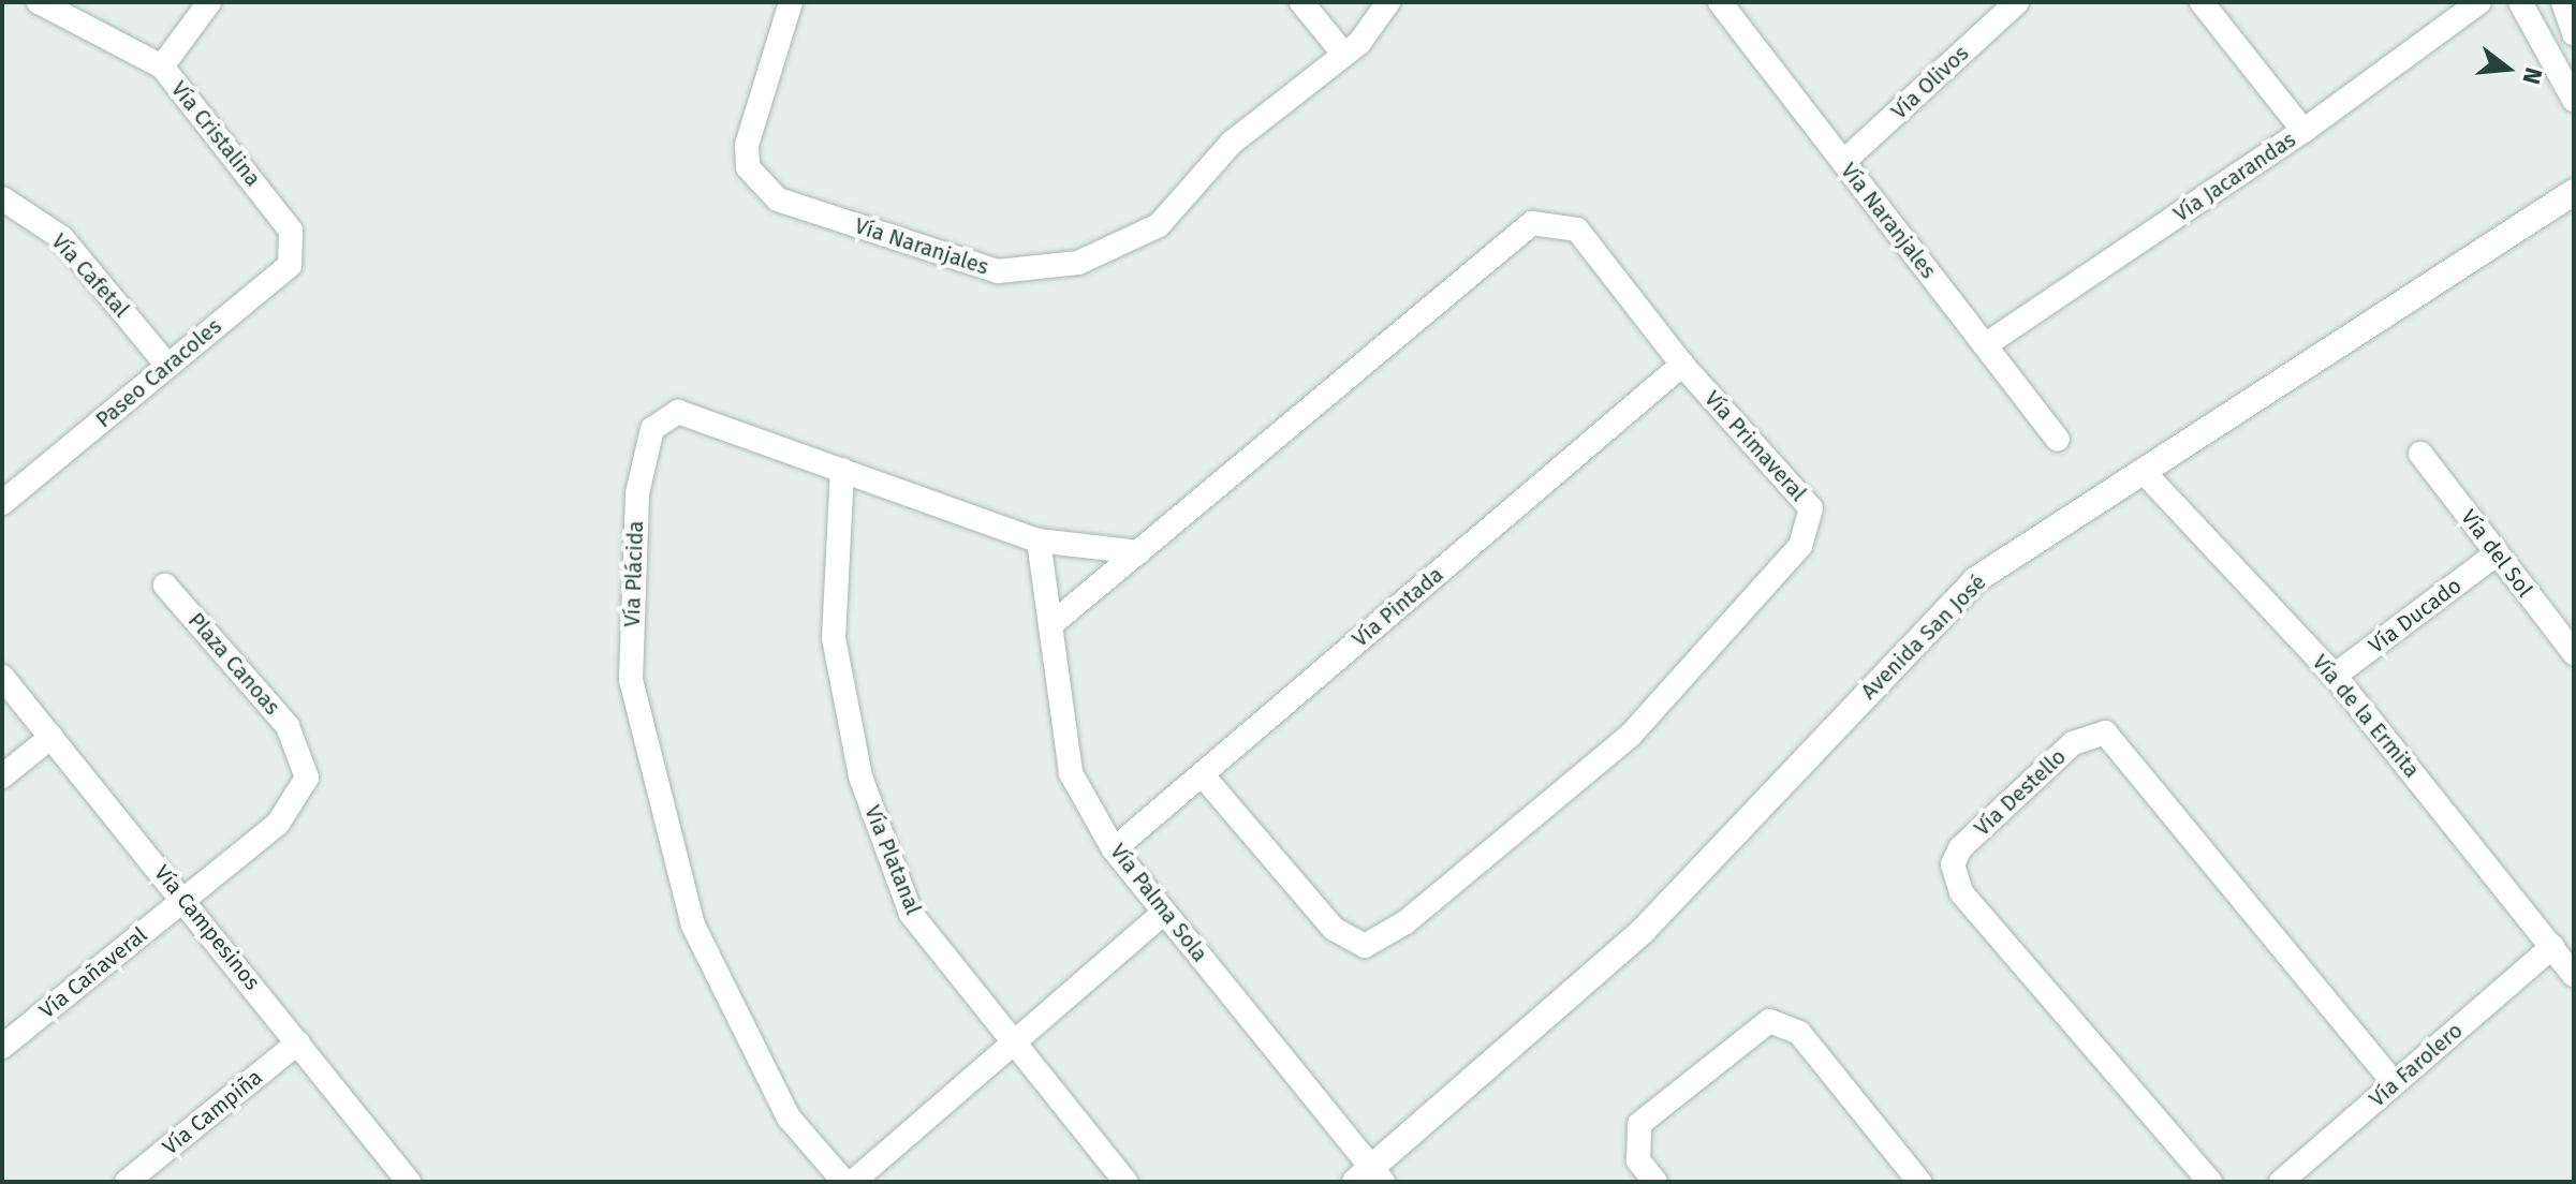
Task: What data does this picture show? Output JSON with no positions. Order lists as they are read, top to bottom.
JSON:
{
  "streets": {
    "street": [
      "Vía Olivos",
      "Vía Cristalina",
      "Vía Jacarandas",
      "Vía Naranjales",
      "Vía Cafetal",
      "Paseo Caracoles",
      "Vía Primaveral",
      "Vía del Sol",
      "Vía Plácida",
      "Vía Pintada",
      "Vía Ducado",
      "Avenida San José",
      "Plaza Canoas",
      "Vía de la Ermita",
      "Vía Destello",
      "Vía Platanal",
      "Vía Palma Sola",
      "Vía Campesinos",
      "Vía Cañaveral",
      "Vía Farolero",
      "Vía Campiña"
    ]
  },
  "crossings": [
    ["Vía Olivos", "Vía Naranjales"],
    ["Vía Cristalina", "Paseo Caracoles"],
    ["Vía Jacarandas", "Vía Naranjales"],
    ["Vía Cafetal", "Paseo Caracoles"],
    ["Vía Primaveral", "Vía Plácida"],
    ["Vía Primaveral", "Vía Pintada"],
    ["Vía Primaveral", "Vía Palma Sola"],
    ["Vía del Sol", "Vía Ducado"],
    ["Vía Plácida", "Vía Platanal"],
    ["Vía Plácida", "Vía Palma Sola"],
    ["Vía Pintada", "Vía Palma Sola"],
    ["Vía Ducado", "Vía de la Ermita"],
    ["Avenida San José", "Vía de la Ermita"],
    ["Avenida San José", "Vía Palma Sola"],
    ["Plaza Canoas", "Vía Campesinos"],
    ["Plaza Canoas", "Vía Cañaveral"],
    ["Vía de la Ermita", "Vía Farolero"],
    ["Vía Destello", "Vía Farolero"],
    ["Vía Campesinos", "Vía Cañaveral"],
    ["Vía Campesinos", "Vía Campiña"]
  ],
  "north": "right"
}
